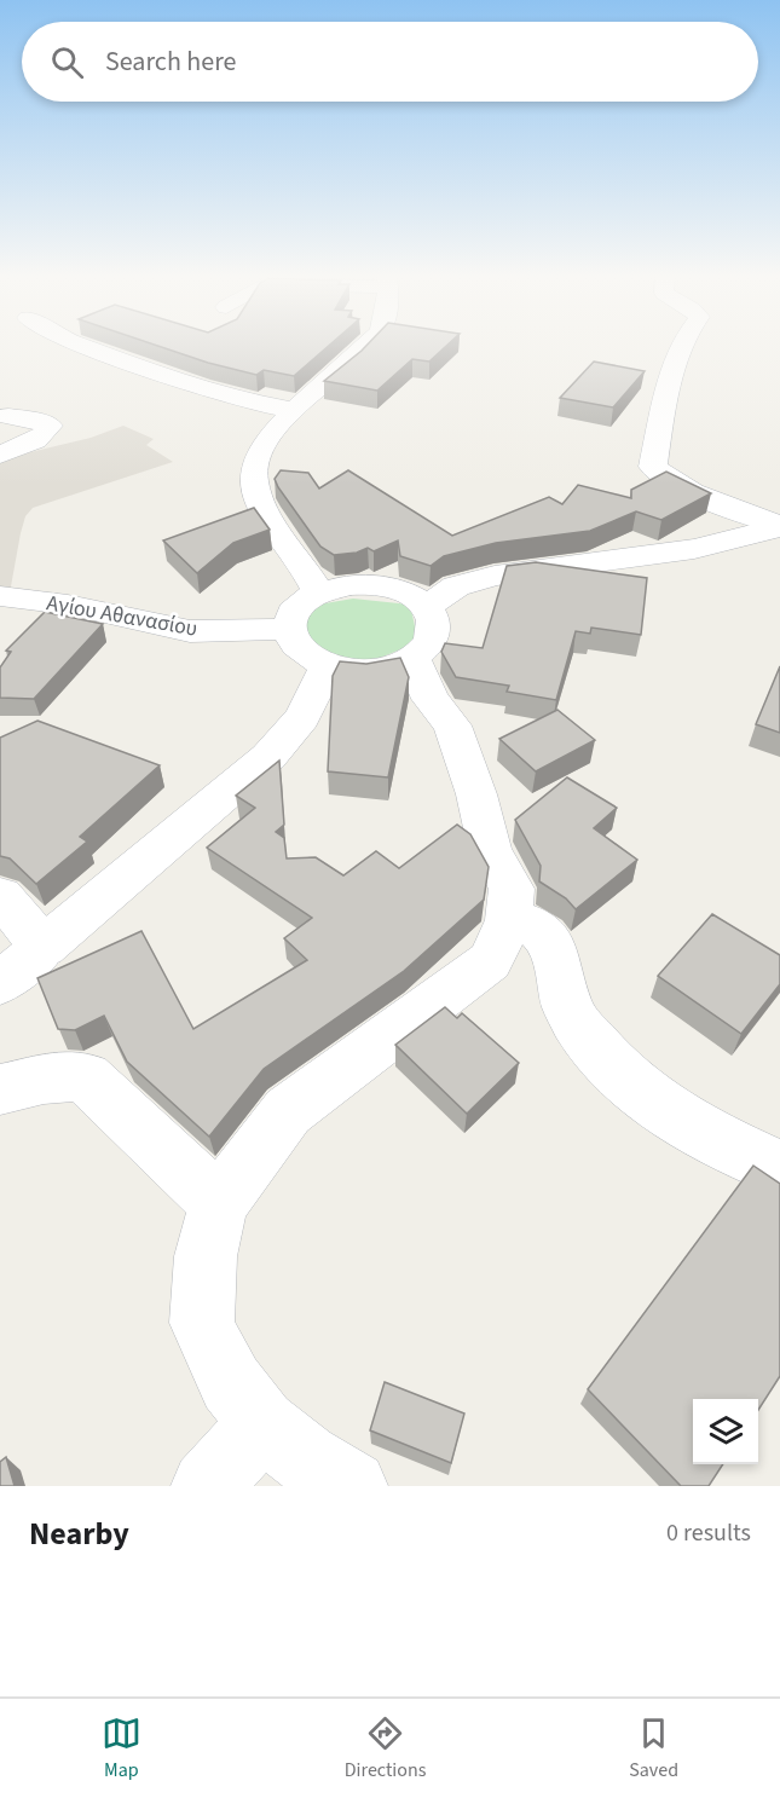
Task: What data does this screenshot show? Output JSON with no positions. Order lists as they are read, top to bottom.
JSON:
{
  "streets": {
    "street": ["Αγίου Αθανασίου"]
  },
  "page": {
    "search": "Search here",
    "heading": ["Nearby", "0 results"],
    "nav": ["Map", "Directions", "Saved"]
  }
}
